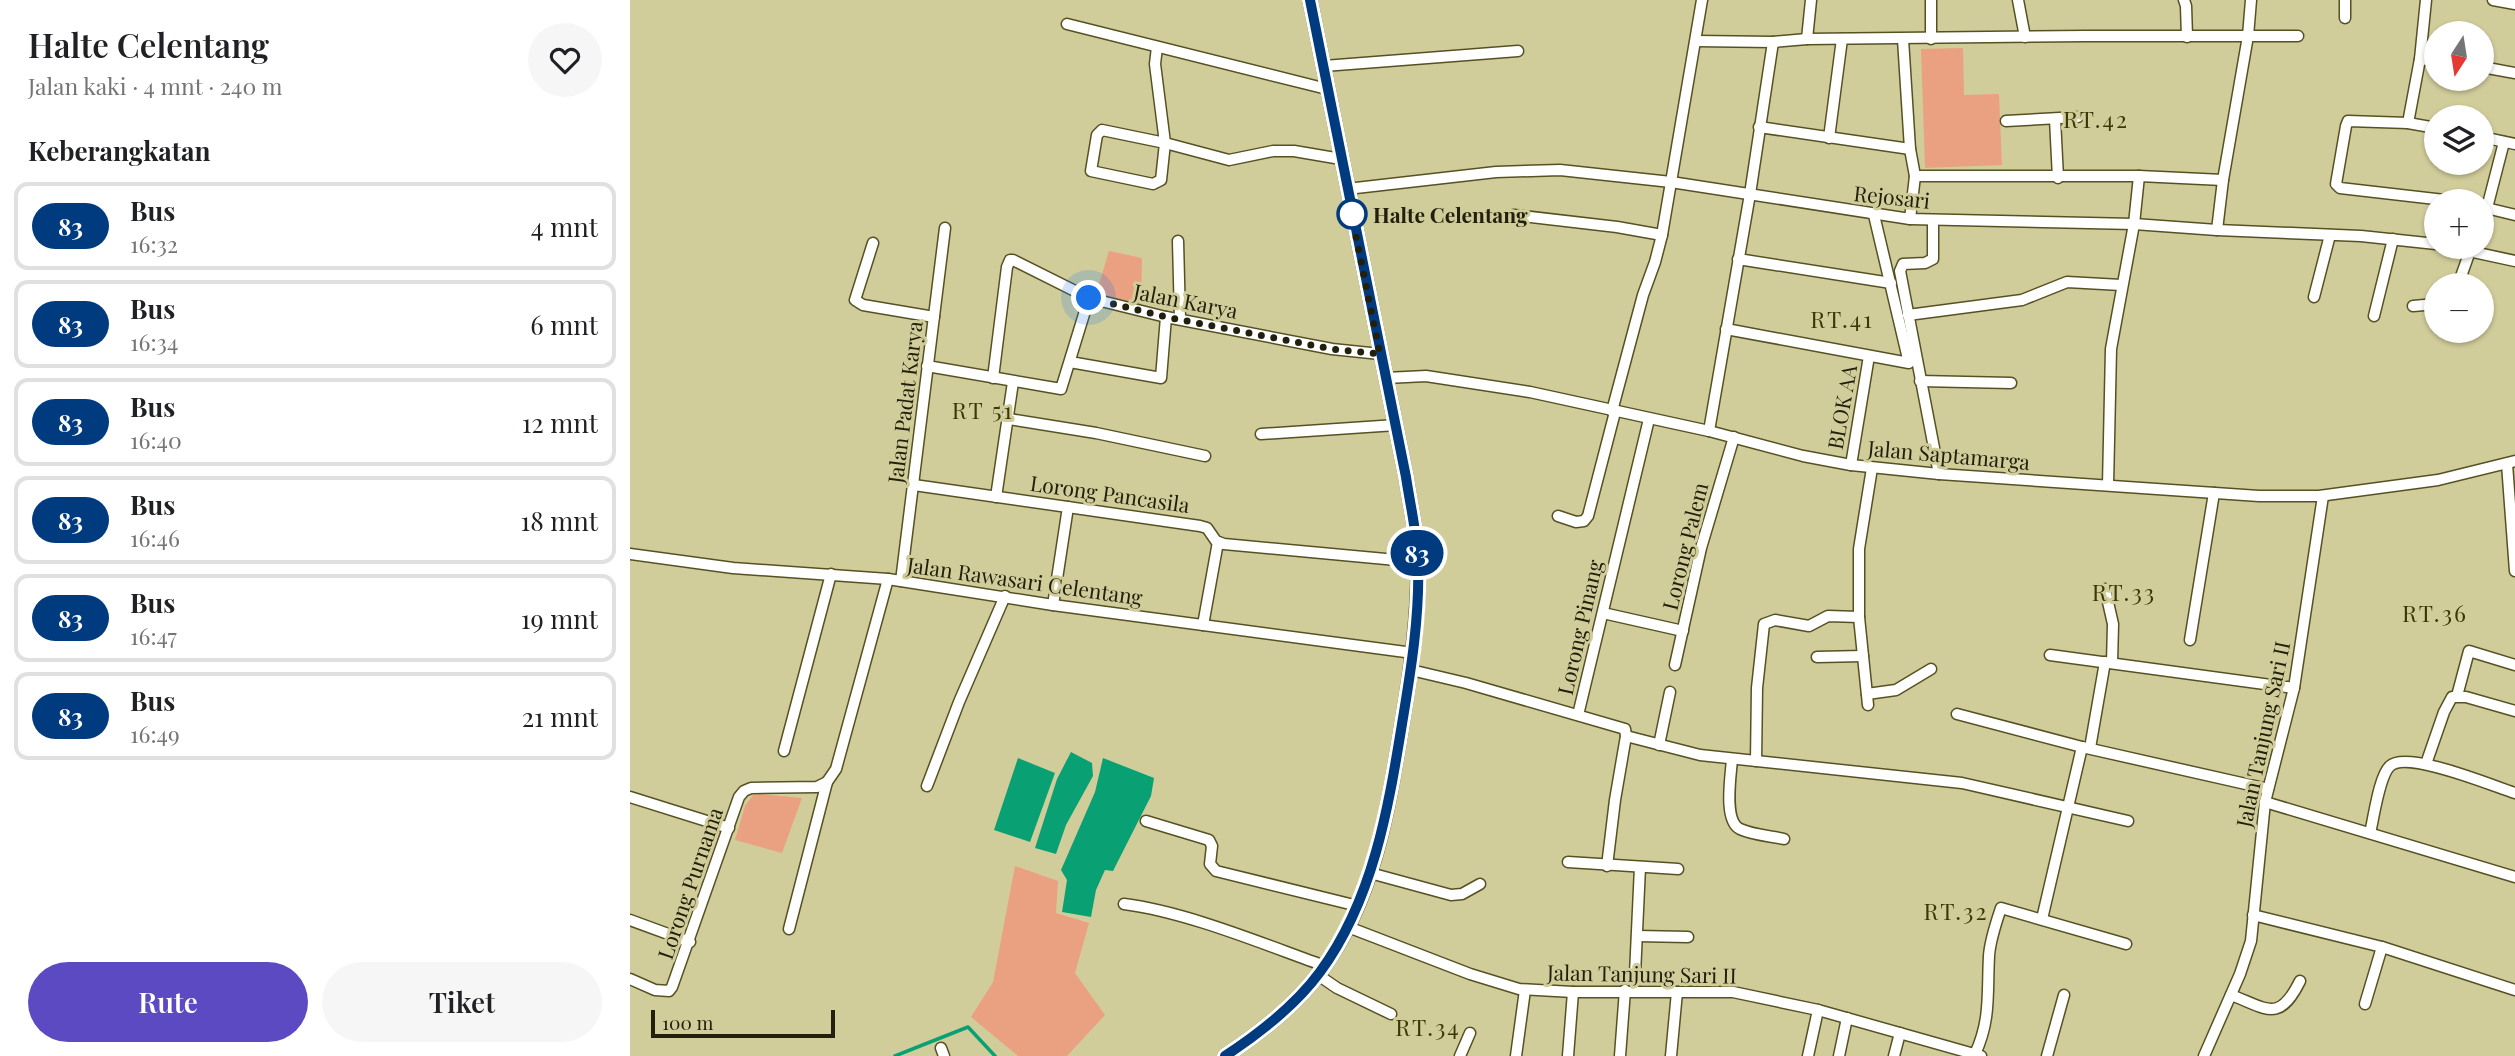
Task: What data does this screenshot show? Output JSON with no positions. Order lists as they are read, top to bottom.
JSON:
{
  "streets": {
    "street": [
      "Rejosari",
      "Jalan Karya",
      "Jalan Padat Karya",
      "BLOK AA",
      "Jalan Saptamarga",
      "Lorong Pancasila",
      "Lorong Palem",
      "Jalan Rawasari Celentang",
      "Lorong Pinang",
      "Jalan Tanjung Sari II",
      "Lorong Purnama"
    ]
  },
  "crossings": [
    ["Jalan Padat Karya", "Lorong Pancasila"],
    ["Jalan Padat Karya", "Jalan Rawasari Celentang"],
    ["BLOK AA", "Jalan Saptamarga"],
    ["Jalan Saptamarga", "Lorong Palem"],
    ["Jalan Saptamarga", "Lorong Pinang"],
    ["Jalan Saptamarga", "Jalan Tanjung Sari II"]
  ],
  "districts": [
    "RT.42",
    "RT.41",
    "RT 51",
    "RT.33",
    "RT.36",
    "RT.32",
    "RT.34"
  ],
  "places": ["Halte Celentang"],
  "lines": ["bus line 83"],
  "scale_bar": "100 m",
  "north": "bottom",
  "page": {
    "heading": [
      ["Halte Celentang", "Jalan kaki · 4 mnt · 240 m"],
      "Keberangkatan"
    ],
    "on_map": "83",
    "map_buttons": ["+", "−"],
    "list": [
      {
        "mark": "83",
        "name": "Bus",
        "note": "16:32",
        "value": "4 mnt"
      },
      {
        "mark": "83",
        "name": "Bus",
        "note": "16:34",
        "value": "6 mnt"
      },
      {
        "mark": "83",
        "name": "Bus",
        "note": "16:40",
        "value": "12 mnt"
      },
      {
        "mark": "83",
        "name": "Bus",
        "note": "16:46",
        "value": "18 mnt"
      },
      {
        "mark": "83",
        "name": "Bus",
        "note": "16:47",
        "value": "19 mnt"
      },
      {
        "mark": "83",
        "name": "Bus",
        "note": "16:49",
        "value": "21 mnt"
      }
    ],
    "buttons": ["Rute", "Tiket"],
    "scale": "100 m"
  }
}
